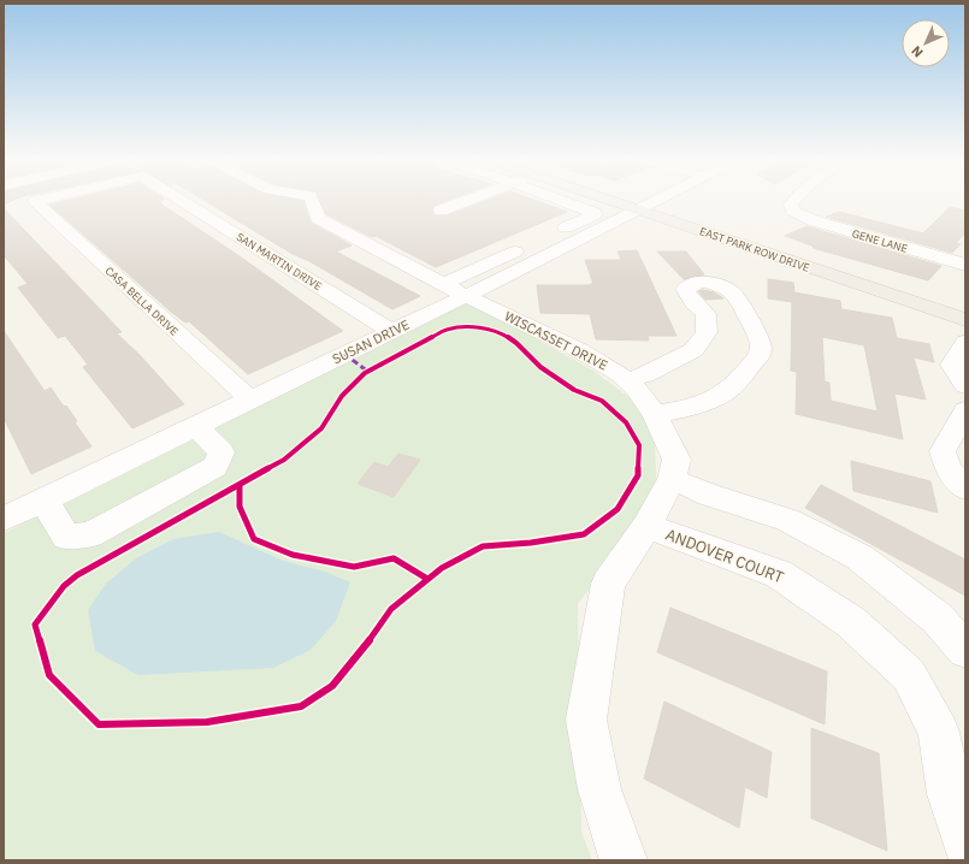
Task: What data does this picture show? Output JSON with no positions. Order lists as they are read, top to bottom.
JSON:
{
  "streets": {
    "main road": ["EAST PARK ROW DRIVE"],
    "street": [
      "GENE LANE",
      "SAN MARTIN DRIVE",
      "CASA BELLA DRIVE",
      "WISCASSET DRIVE",
      "SUSAN DRIVE",
      "ANDOVER COURT"
    ]
  },
  "crossings": [
    ["EAST PARK ROW DRIVE", "SUSAN DRIVE"],
    ["SAN MARTIN DRIVE", "SUSAN DRIVE"],
    ["CASA BELLA DRIVE", "SUSAN DRIVE"],
    ["WISCASSET DRIVE", "SUSAN DRIVE"],
    ["WISCASSET DRIVE", "ANDOVER COURT"]
  ],
  "north": "bottom left"
}
